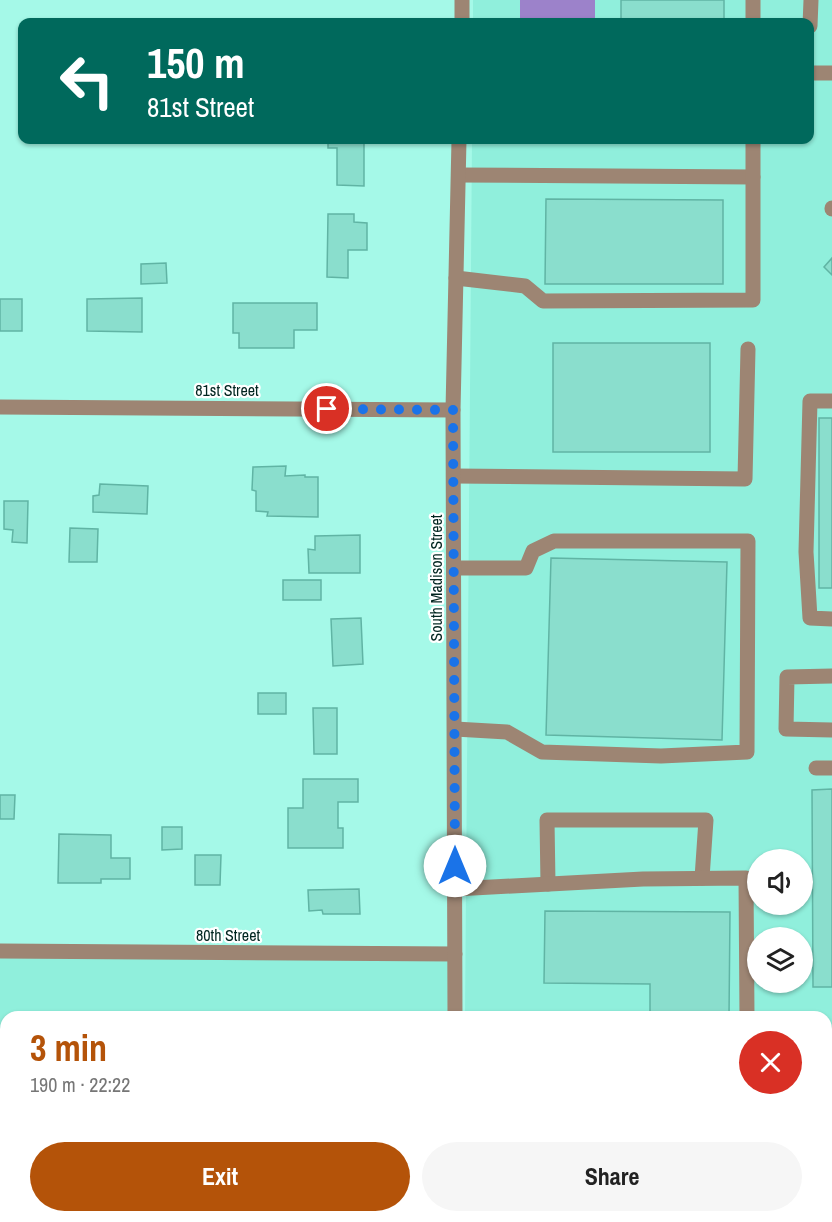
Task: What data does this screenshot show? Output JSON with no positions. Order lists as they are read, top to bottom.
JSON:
{
  "streets": {
    "street": ["81st Street", "South Madison Street", "80th Street"]
  },
  "crossings": [
    ["81st Street", "South Madison Street"],
    ["South Madison Street", "80th Street"]
  ],
  "page": {
    "turn": ["150 m", "81st Street"],
    "heading": ["3 min", "190 m · 22:22"],
    "buttons": ["Exit", "Share"]
  }
}
